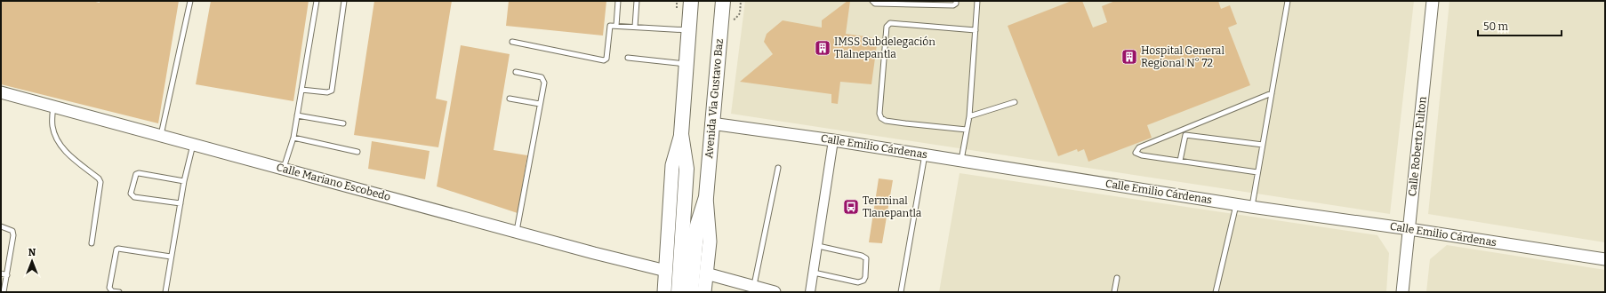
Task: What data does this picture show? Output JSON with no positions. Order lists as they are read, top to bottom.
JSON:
{
  "streets": {
    "main road": ["Avenida Via Gustavo Baz"],
    "street": ["Calle Emilio Cárdenas", "Calle Roberto Fulton", "Calle Mariano Escobedo"]
  },
  "crossings": [
    ["Avenida Via Gustavo Baz", "Calle Emilio Cárdenas"],
    ["Avenida Via Gustavo Baz", "Calle Mariano Escobedo"],
    ["Calle Emilio Cárdenas", "Calle Roberto Fulton"]
  ],
  "places": {
    "building": ["IMSS Subdelegación Tlalnepantla", "Hospital General Regional N° 72"],
    "bus stop": ["Terminal Tlanepantla"]
  },
  "scale_bar": "50 m",
  "north": "top"
}
